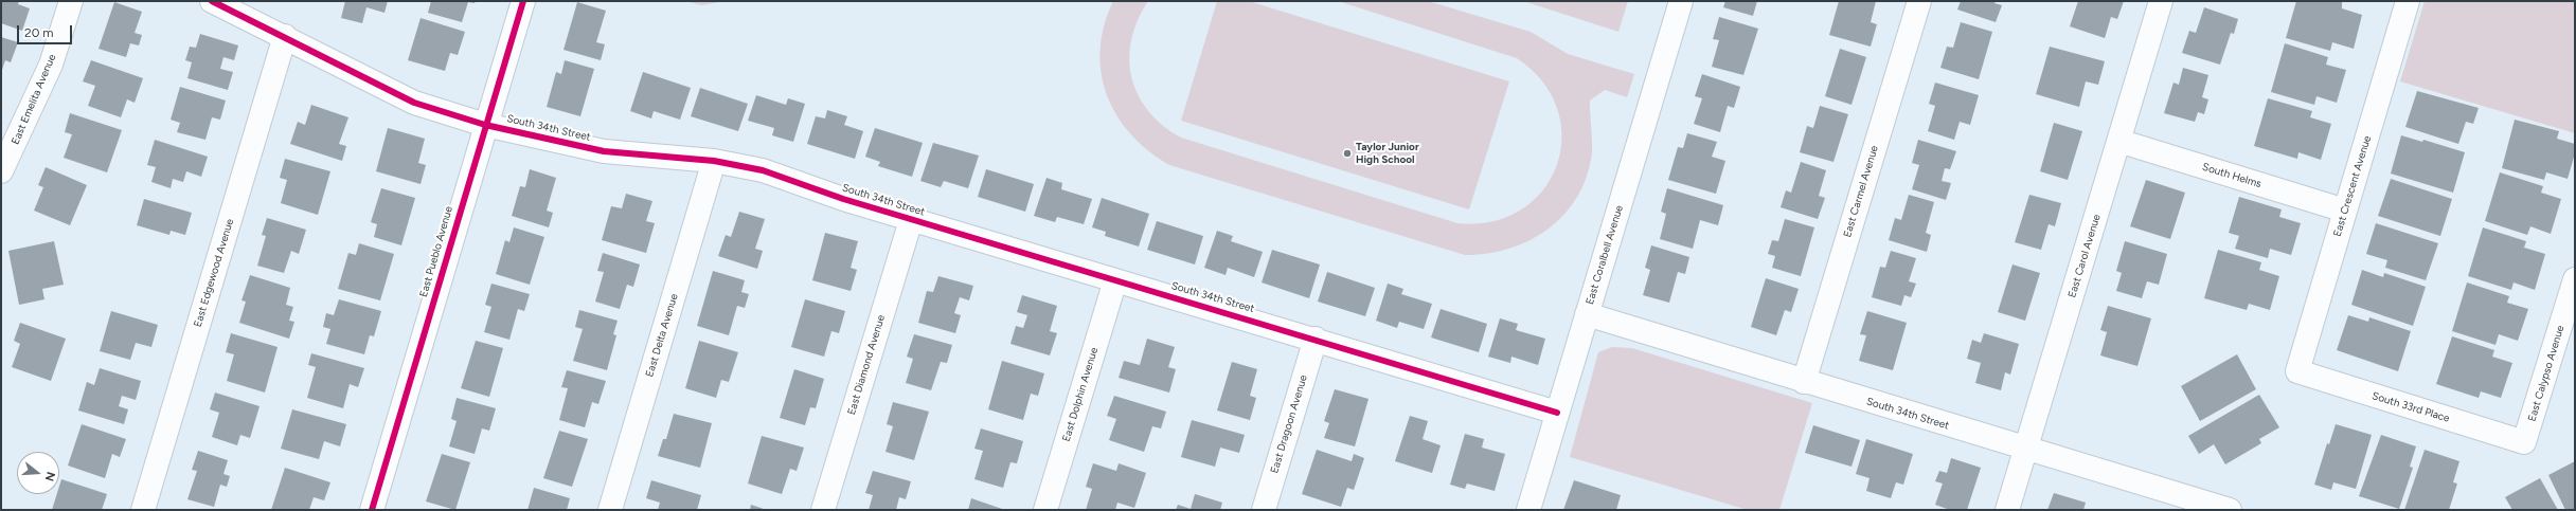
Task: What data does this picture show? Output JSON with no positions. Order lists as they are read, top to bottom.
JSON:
{
  "streets": {
    "street": [
      "East Emelita Avenue",
      "South 34th Street",
      "South Helms",
      "East Crescent Avenue",
      "East Carmel Avenue",
      "East Pueblo Avenue",
      "East Coralbell Avenue",
      "East Carol Avenue",
      "East Edgewood Avenue",
      "East Delta Avenue",
      "East Diamond Avenue",
      "East Calypso Avenue",
      "East Dolphin Avenue",
      "South 33rd Place",
      "East Dragoon Avenue"
    ]
  },
  "crossings": [
    ["South 34th Street", "East Carmel Avenue"],
    ["South 34th Street", "East Pueblo Avenue"],
    ["South 34th Street", "East Coralbell Avenue"],
    ["South 34th Street", "East Carol Avenue"],
    ["South 34th Street", "East Edgewood Avenue"],
    ["South 34th Street", "East Delta Avenue"],
    ["South 34th Street", "East Diamond Avenue"],
    ["South 34th Street", "East Dolphin Avenue"],
    ["South 34th Street", "East Dragoon Avenue"],
    ["South Helms", "East Crescent Avenue"],
    ["South Helms", "East Carol Avenue"],
    ["East Crescent Avenue", "South 33rd Place"],
    ["East Calypso Avenue", "South 33rd Place"]
  ],
  "places": ["Taylor Junior High School"],
  "scale_bar": "20 m",
  "north": "right"
}
